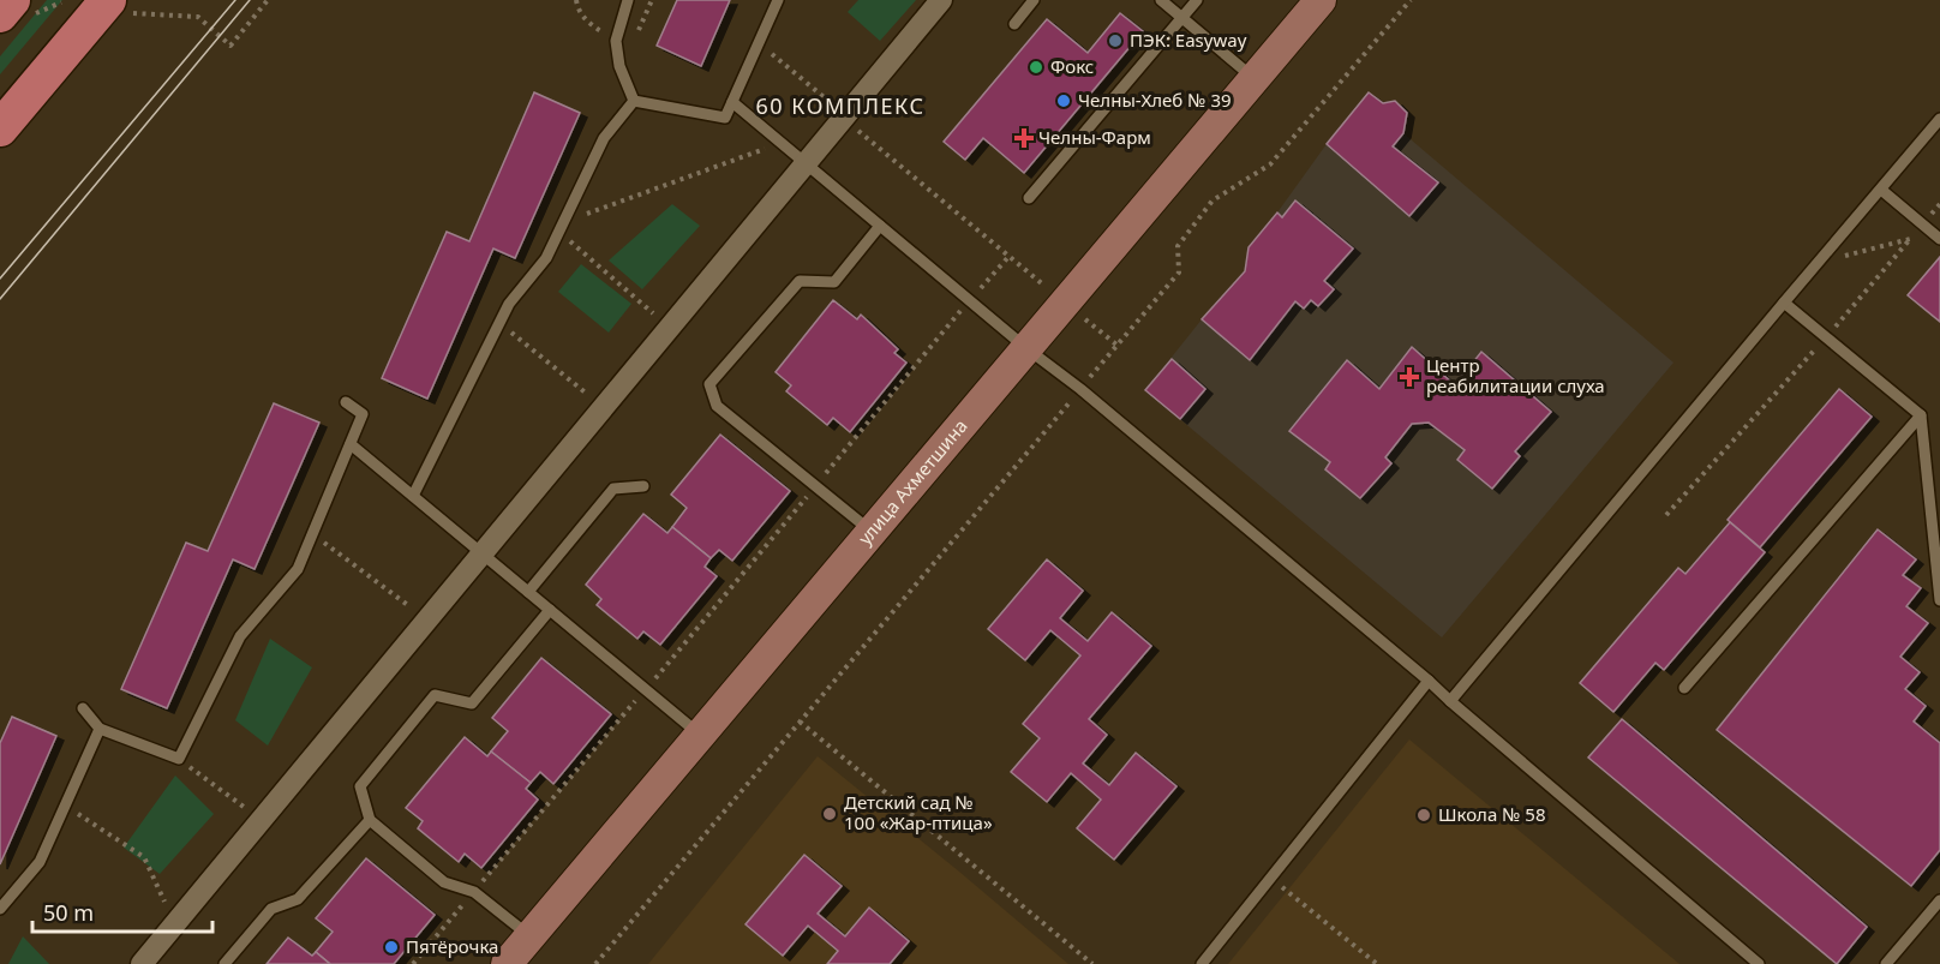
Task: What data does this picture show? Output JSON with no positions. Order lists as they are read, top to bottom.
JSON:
{
  "streets": {
    "street": ["улица Ахметшина"]
  },
  "districts": ["60 КОМПЛЕКС"],
  "places": {
    "other": [
      "ПЭК: Easyway",
      "Фокс",
      "Челны-Хлеб № 39",
      "Детский сад № 100 «Жар-птица»",
      "Школа № 58",
      "Пятёрочка"
    ],
    "health": ["Челны-Фарм", "Центр реабилитации слуха"]
  },
  "scale_bar": "50 m"
}
